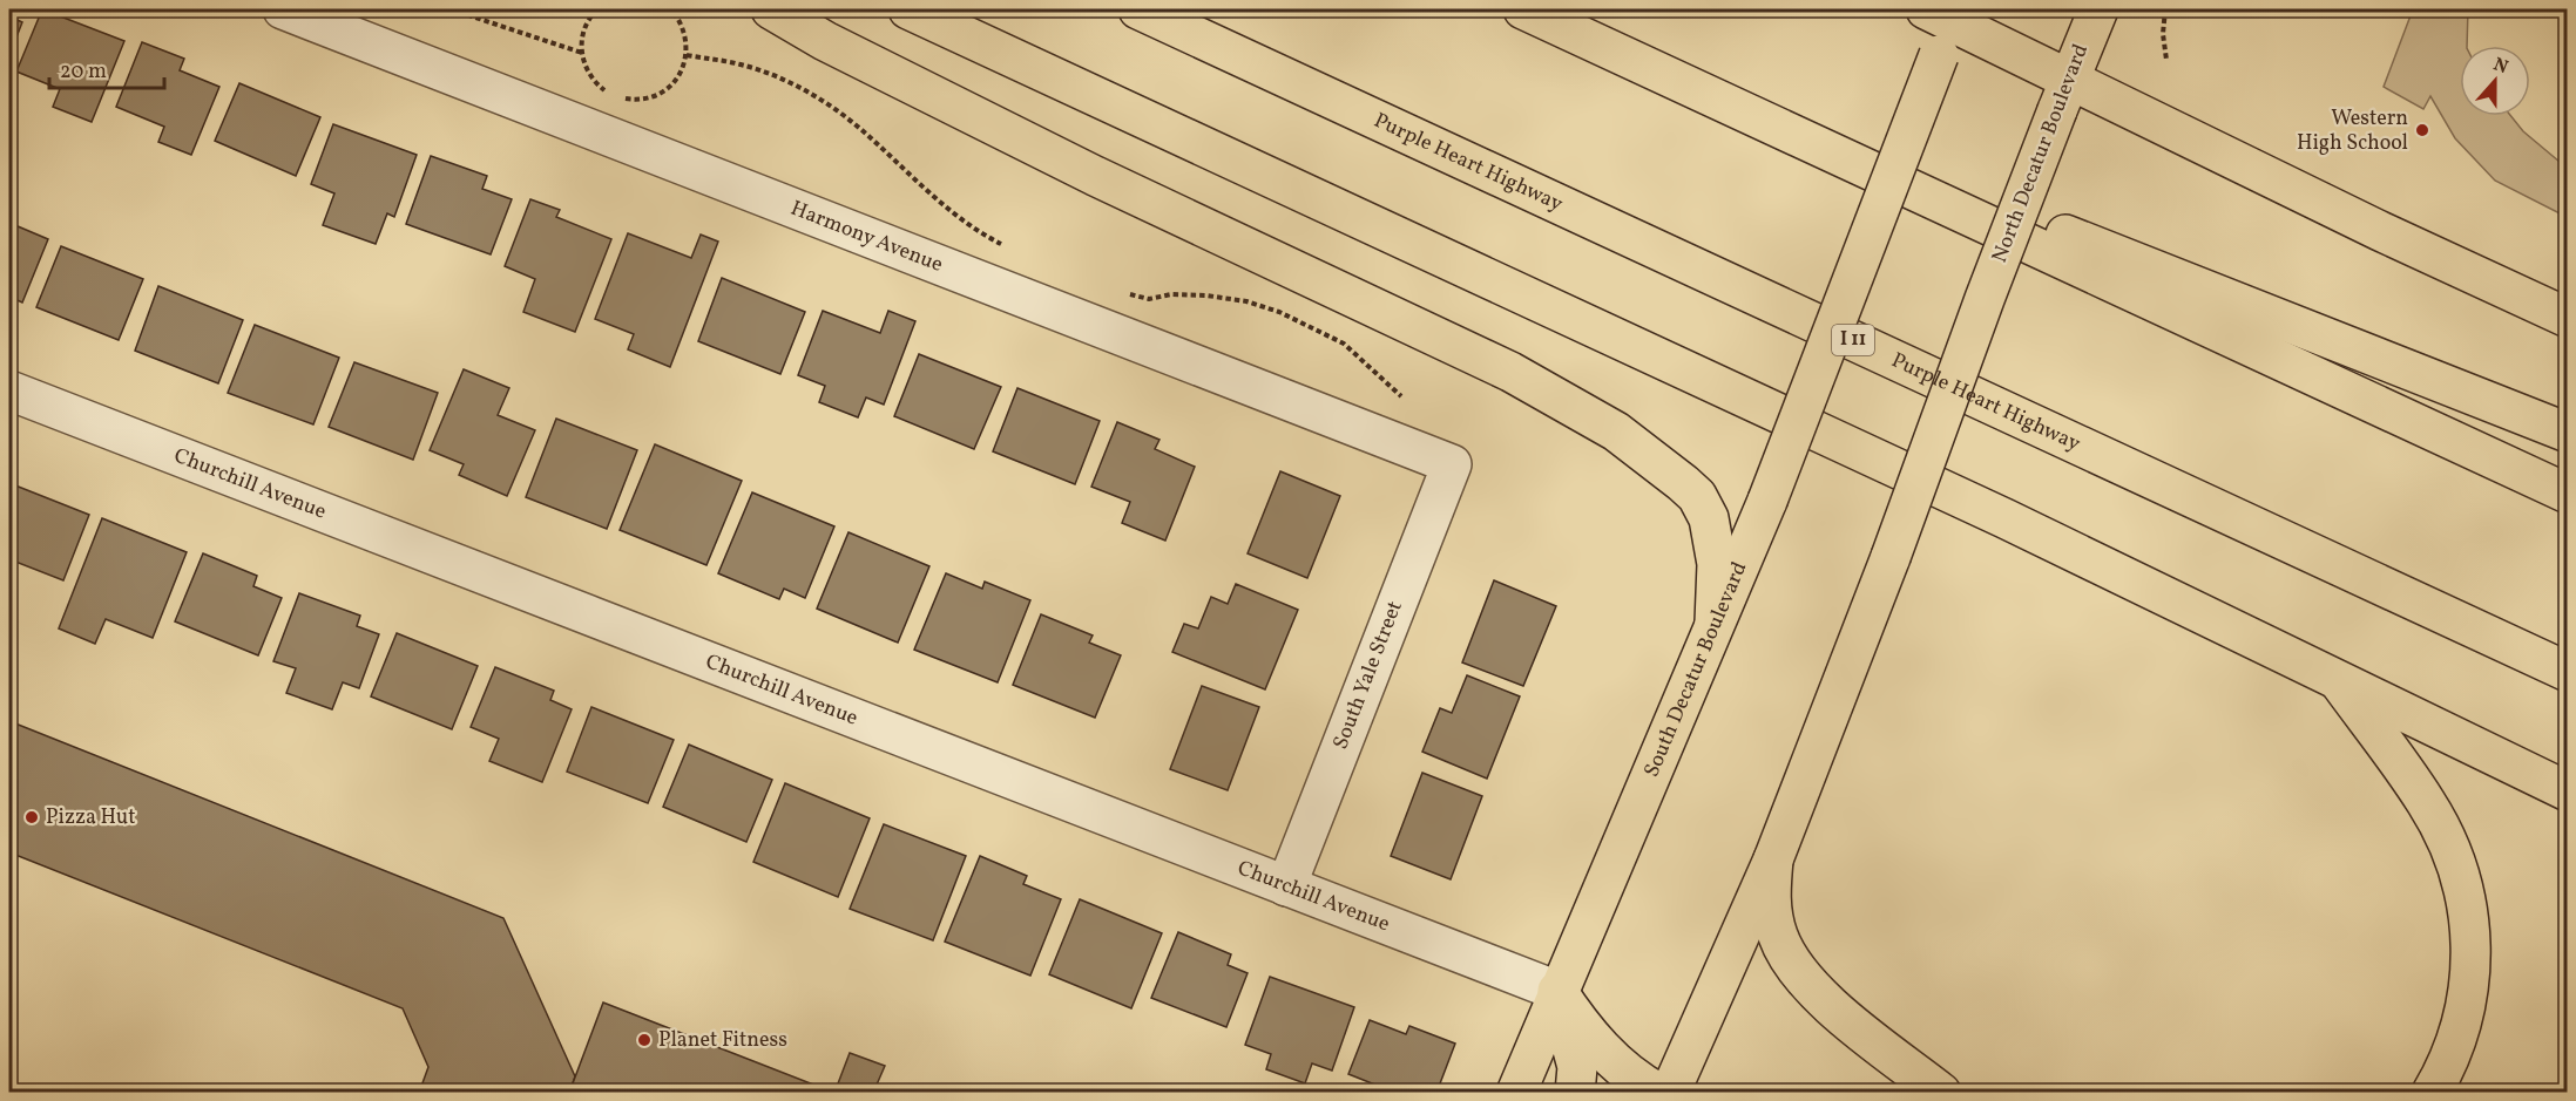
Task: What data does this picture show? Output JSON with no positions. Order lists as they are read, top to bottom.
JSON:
{
  "streets": {
    "main road": [
      "North Decatur Boulevard",
      "Purple Heart Highway",
      "I 11",
      "South Decatur Boulevard"
    ],
    "street": ["Harmony Avenue", "Churchill Avenue", "South Yale Street"]
  },
  "crossings": [
    ["Harmony Avenue", "South Yale Street"],
    ["Churchill Avenue", "South Decatur Boulevard"],
    ["Churchill Avenue", "South Yale Street"]
  ],
  "places": ["Western High School", "Pizza Hut", "Planet Fitness"],
  "scale_bar": "20 m",
  "north": "top"
}
